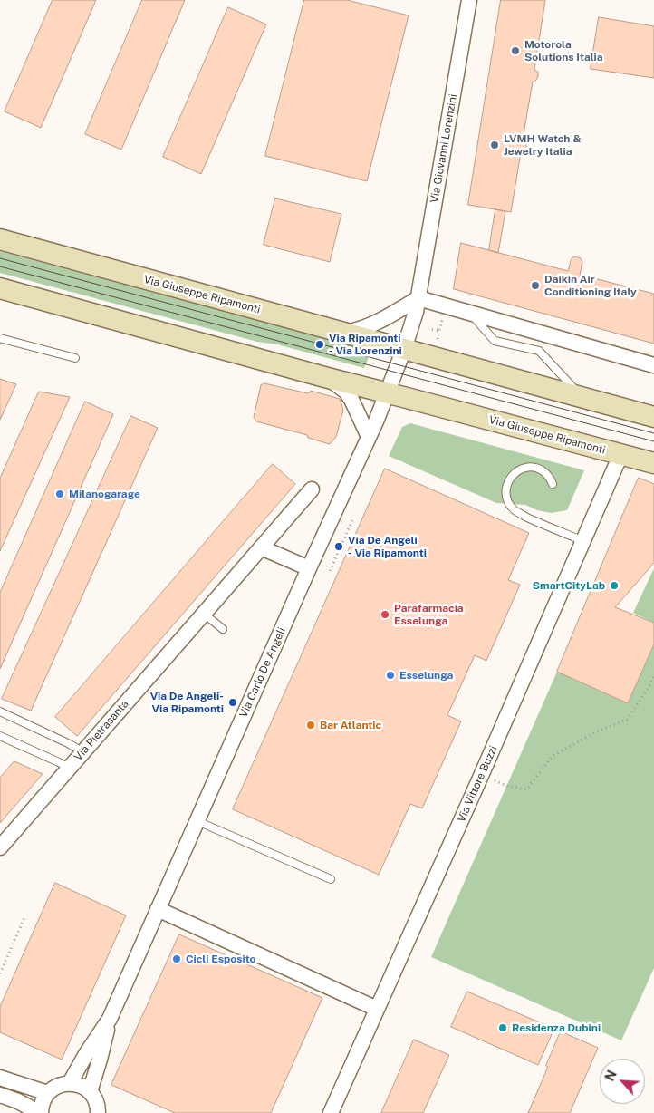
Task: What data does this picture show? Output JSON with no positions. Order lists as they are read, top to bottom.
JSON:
{
  "streets": {
    "street": [
      "Via Giovanni Lorenzini",
      "Via Giuseppe Ripamonti",
      "Via Carlo De Angeli",
      "Via Pietrasanta",
      "Via Vittore Buzzi"
    ]
  },
  "crossings": [
    ["Via Giovanni Lorenzini", "Via Giuseppe Ripamonti"],
    ["Via Giuseppe Ripamonti", "Via Carlo De Angeli"],
    ["Via Giuseppe Ripamonti", "Via Vittore Buzzi"]
  ],
  "places": [
    "Motorola Solutions Italia",
    "LVMH Watch & Jewelry Italia",
    "Daikin Air Conditioning Italy",
    "Via Ripamonti - Via Lorenzini",
    "Milanogarage",
    "Via De Angeli - Via Ripamonti",
    "SmartCityLab",
    "Parafarmacia Esselunga",
    "Esselunga",
    "Via De Angeli- Via Ripamonti",
    "Bar Atlantic",
    "Cicli Esposito",
    "Residenza Dubini"
  ],
  "north": "top left"
}
